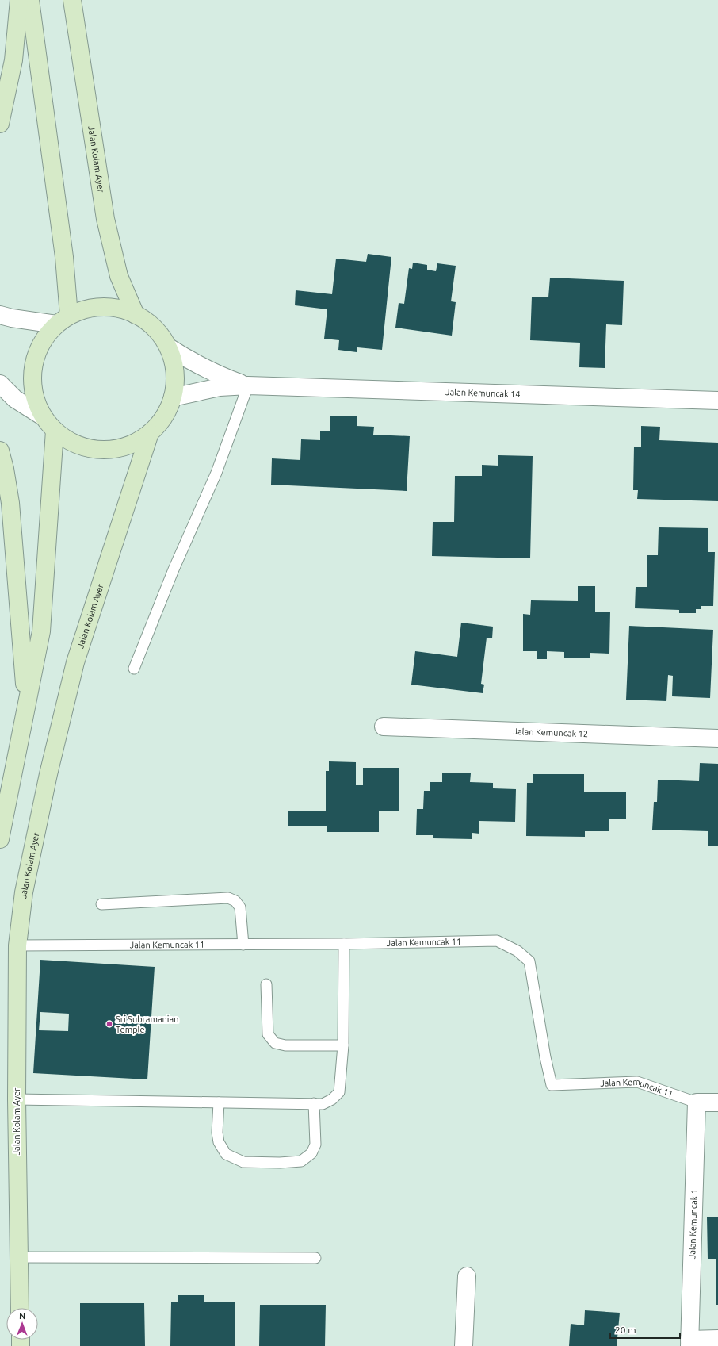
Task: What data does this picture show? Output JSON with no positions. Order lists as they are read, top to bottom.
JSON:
{
  "streets": {
    "main road": ["Jalan Kolam Ayer"],
    "street": [
      "Jalan Kemuncak 14",
      "Jalan Kemuncak 12",
      "Jalan Kemuncak 11",
      "Jalan Kemuncak 1"
    ]
  },
  "crossings": [
    ["Jalan Kolam Ayer", "Jalan Kemuncak 11"],
    ["Jalan Kemuncak 11", "Jalan Kemuncak 1"]
  ],
  "places": ["Sri Subramanian Temple"],
  "scale_bar": "20 m",
  "north": "top"
}
